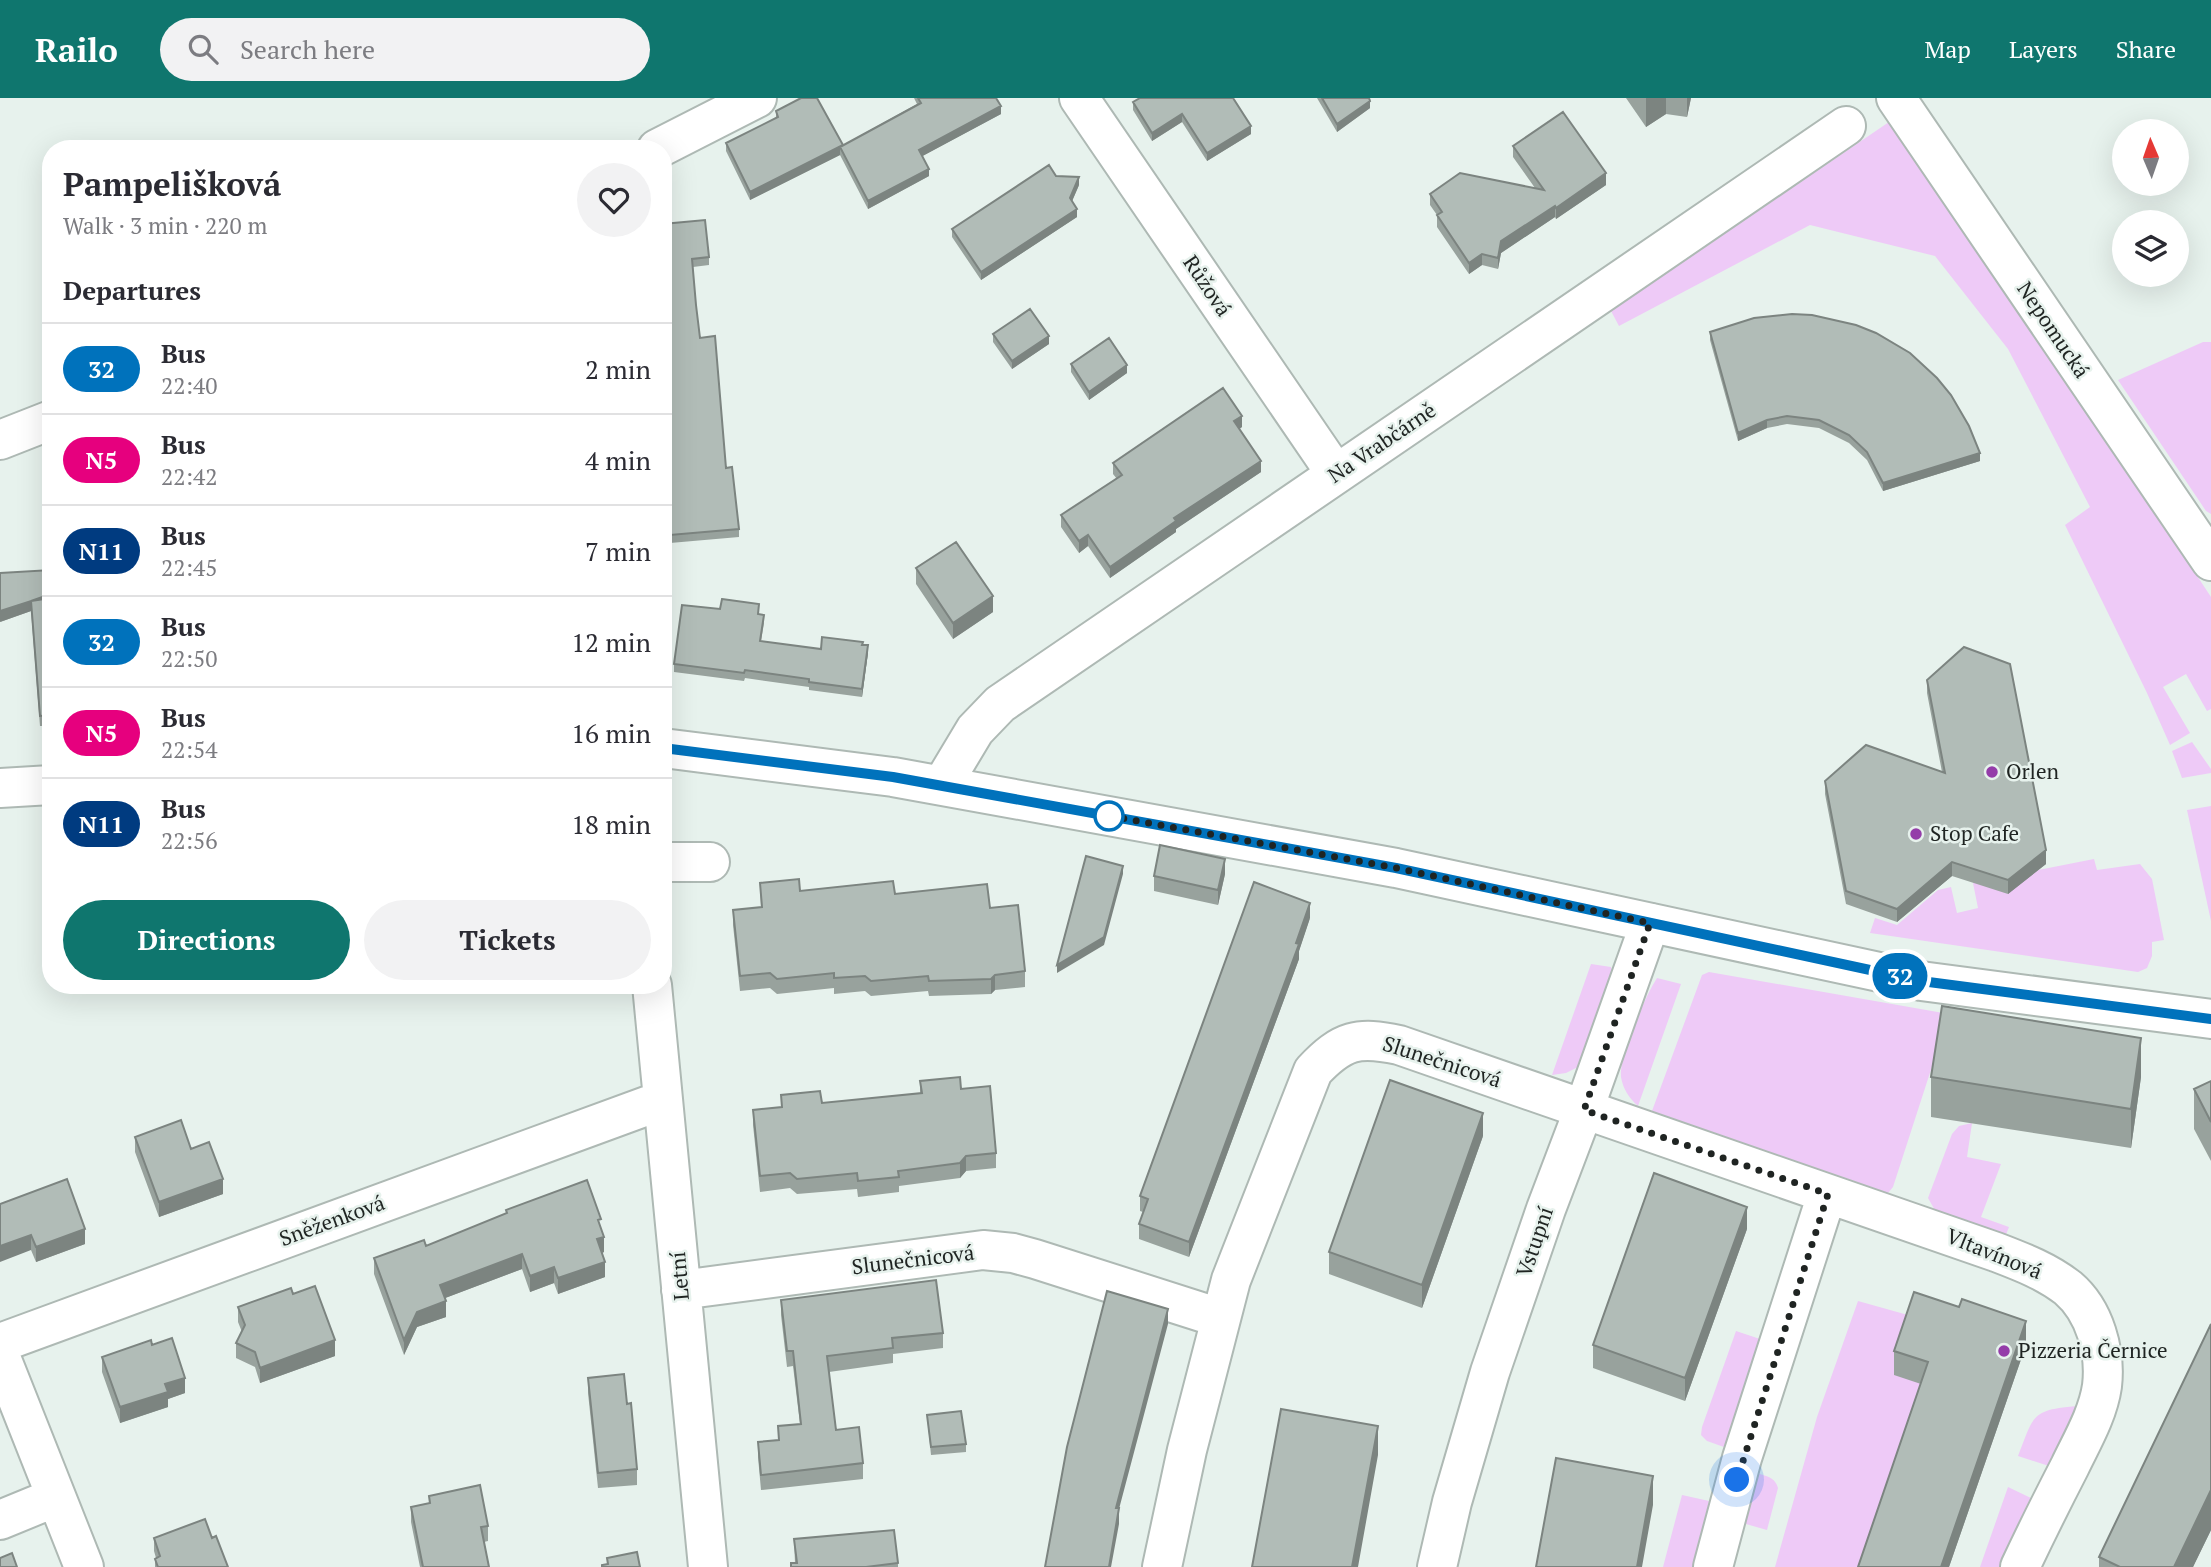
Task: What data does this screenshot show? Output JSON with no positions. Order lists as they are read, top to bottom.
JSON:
{
  "streets": {
    "street": [
      "Růžová",
      "Nepomucká",
      "Na Vrabčárně",
      "Slunečnicová",
      "Sněženková",
      "Vstupní",
      "Vltavínová",
      "Letní"
    ]
  },
  "crossings": [
    ["Růžová", "Na Vrabčárně"],
    ["Slunečnicová", "Vstupní"],
    ["Slunečnicová", "Vltavínová"],
    ["Slunečnicová", "Letní"],
    ["Sněženková", "Letní"]
  ],
  "places": ["Orlen", "Stop Cafe", "Pizzeria Černice"],
  "lines": ["bus line 32"],
  "north": "top",
  "page": {
    "header": "Railo",
    "search": "Search here",
    "nav": ["Map", "Layers", "Share"],
    "on_map": "32",
    "heading": [
      ["Pampelišková", "Walk · 3 min · 220 m"],
      "Departures"
    ],
    "list": [
      {
        "mark": "32",
        "name": "Bus",
        "note": "22:40",
        "value": "2 min"
      },
      {
        "mark": "N5",
        "name": "Bus",
        "note": "22:42",
        "value": "4 min"
      },
      {
        "mark": "N11",
        "name": "Bus",
        "note": "22:45",
        "value": "7 min"
      },
      {
        "mark": "32",
        "name": "Bus",
        "note": "22:50",
        "value": "12 min"
      },
      {
        "mark": "N5",
        "name": "Bus",
        "note": "22:54",
        "value": "16 min"
      },
      {
        "mark": "N11",
        "name": "Bus",
        "note": "22:56",
        "value": "18 min"
      }
    ],
    "buttons": ["Directions", "Tickets"]
  }
}
